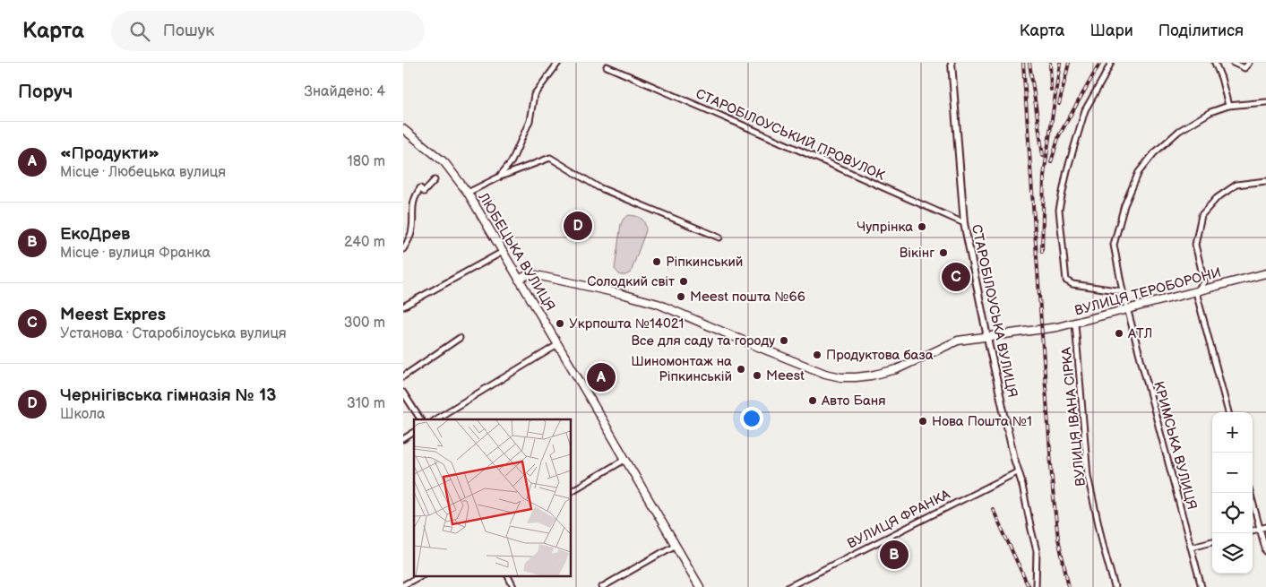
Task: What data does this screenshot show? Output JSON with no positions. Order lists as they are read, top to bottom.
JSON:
{
  "streets": {
    "main road": ["ЛЮБЕЦЬКА ВУЛИЦЯ", "ВУЛИЦЯ ТЕРОБОРОНИ"],
    "street": [
      "СТАРОБІЛОУСЬКИЙ ПРОВУЛОК",
      "СТАРОБІЛОУСЬКА ВУЛИЦЯ",
      "ВУЛИЦЯ ІВАНА СІРКА",
      "КРИМСЬКА ВУЛИЦЯ",
      "ВУЛИЦЯ ФРАНКА"
    ]
  },
  "crossings": [
    ["СТАРОБІЛОУСЬКИЙ ПРОВУЛОК", "СТАРОБІЛОУСЬКА ВУЛИЦЯ"],
    ["ЛЮБЕЦЬКА ВУЛИЦЯ", "ВУЛИЦЯ ТЕРОБОРОНИ"],
    ["ВУЛИЦЯ ТЕРОБОРОНИ", "СТАРОБІЛОУСЬКА ВУЛИЦЯ"],
    ["ВУЛИЦЯ ТЕРОБОРОНИ", "ВУЛИЦЯ ІВАНА СІРКА"],
    ["ВУЛИЦЯ ТЕРОБОРОНИ", "КРИМСЬКА ВУЛИЦЯ"],
    ["СТАРОБІЛОУСЬКА ВУЛИЦЯ", "ВУЛИЦЯ ФРАНКА"]
  ],
  "places": [
    "Чупрінка",
    "Вікінг",
    "Ріпкинський",
    "Солодкий світ",
    "Meest пошта №66",
    "Укрпошта №14021",
    "АТЛ",
    "Все для саду та городу",
    "Продуктова база",
    "Шиномонтаж на Ріпкинській",
    "Meest",
    "Авто Баня",
    "Нова Пошта №1"
  ],
  "page": {
    "header": "Карта",
    "search": "Пошук",
    "nav": ["Карта", "Шари", "Поділитися"],
    "heading": ["Поруч", "Знайдено: 4"],
    "list": [
      {
        "mark": "A",
        "name": "«Продукти»",
        "note": "Місце · Любецька вулиця",
        "value": "180 m"
      },
      {
        "mark": "B",
        "name": "ЕкоДрев",
        "note": "Місце · вулиця Франка",
        "value": "240 m"
      },
      {
        "mark": "C",
        "name": "Meest Expres",
        "note": "Установа · Старобілоуська вулиця",
        "value": "300 m"
      },
      {
        "mark": "D",
        "name": "Чернігівська гімназія № 13",
        "note": "Школа",
        "value": "310 m"
      }
    ],
    "pins": [
      "D",
      "C",
      "A",
      "B"
    ],
    "map_buttons": ["+", "−"]
  }
}
